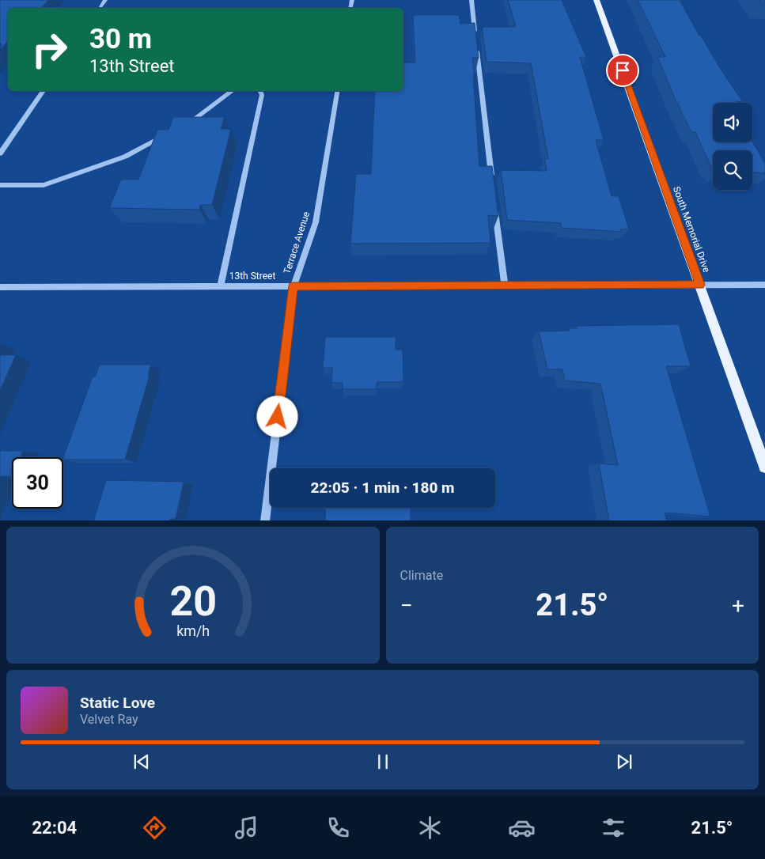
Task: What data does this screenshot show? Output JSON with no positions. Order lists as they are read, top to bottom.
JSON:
{
  "streets": {
    "main road": ["South Memorial Drive"],
    "street": ["Terrace Avenue", "13th Street"]
  },
  "crossings": [
    ["South Memorial Drive", "13th Street"],
    ["Terrace Avenue", "13th Street"]
  ],
  "page": {
    "turn": ["30 m", "13th Street"],
    "limit": "30",
    "trip": "22:05 · 1 min · 180 m",
    "tile": "Climate",
    "heat": ["−", "21.5°", "+"],
    "song": ["Static Love", "Velvet Ray"],
    "tabs": ["22:04", "21.5°"],
    "gauge": ["20", "km/h"]
  }
}
